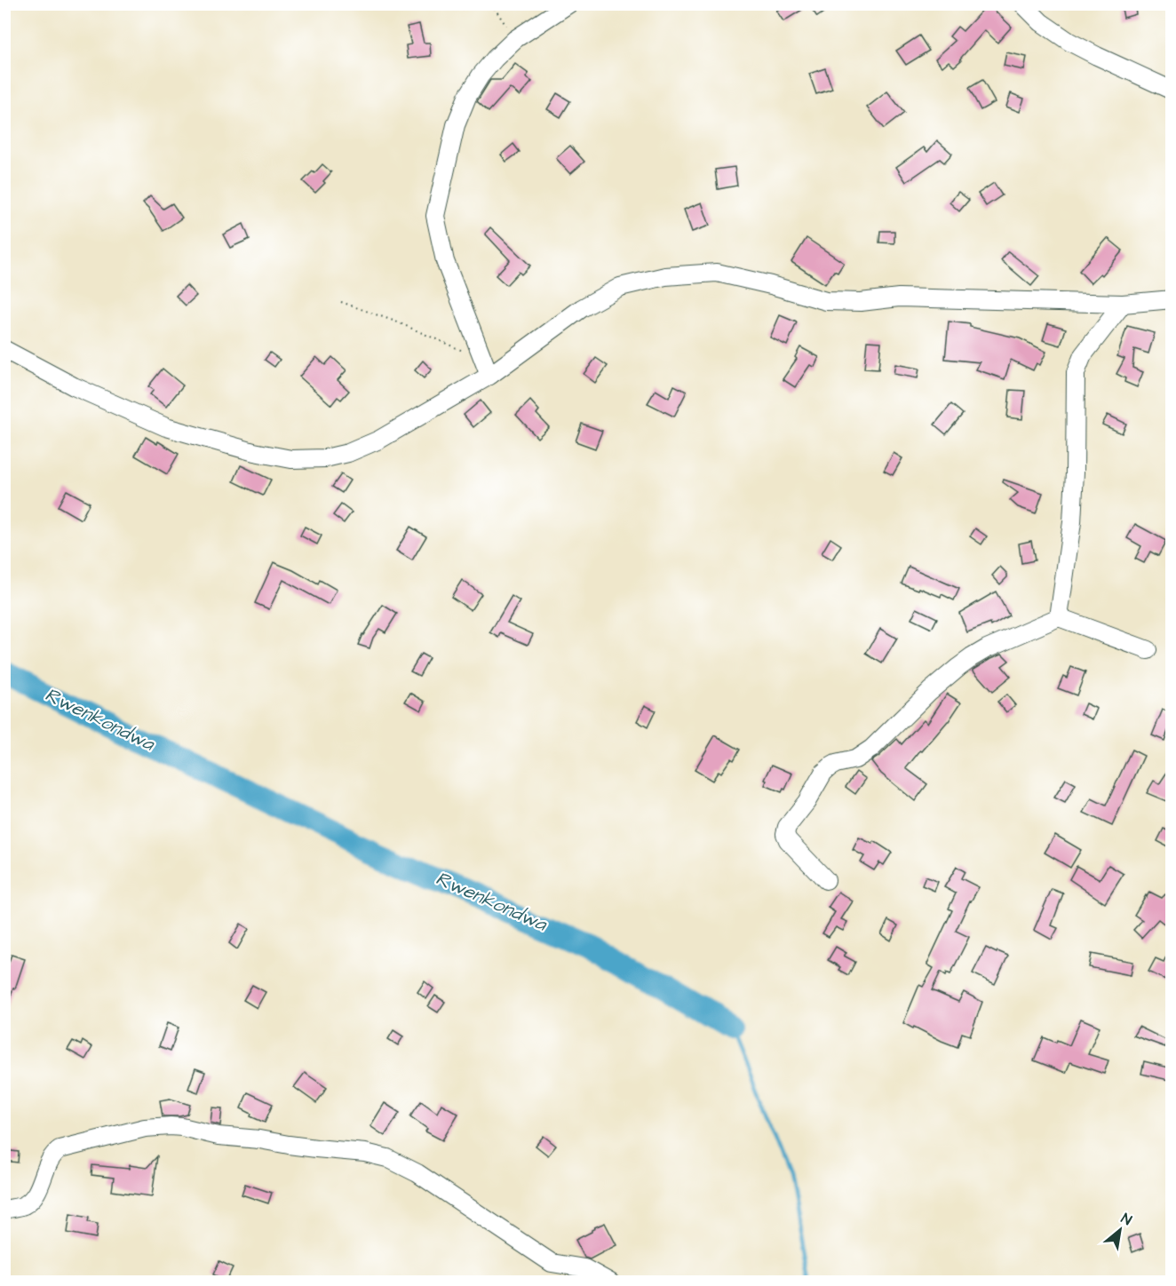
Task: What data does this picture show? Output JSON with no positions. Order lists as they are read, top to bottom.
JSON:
{
  "water": ["Rwenkondwa"],
  "north": "top right"
}
